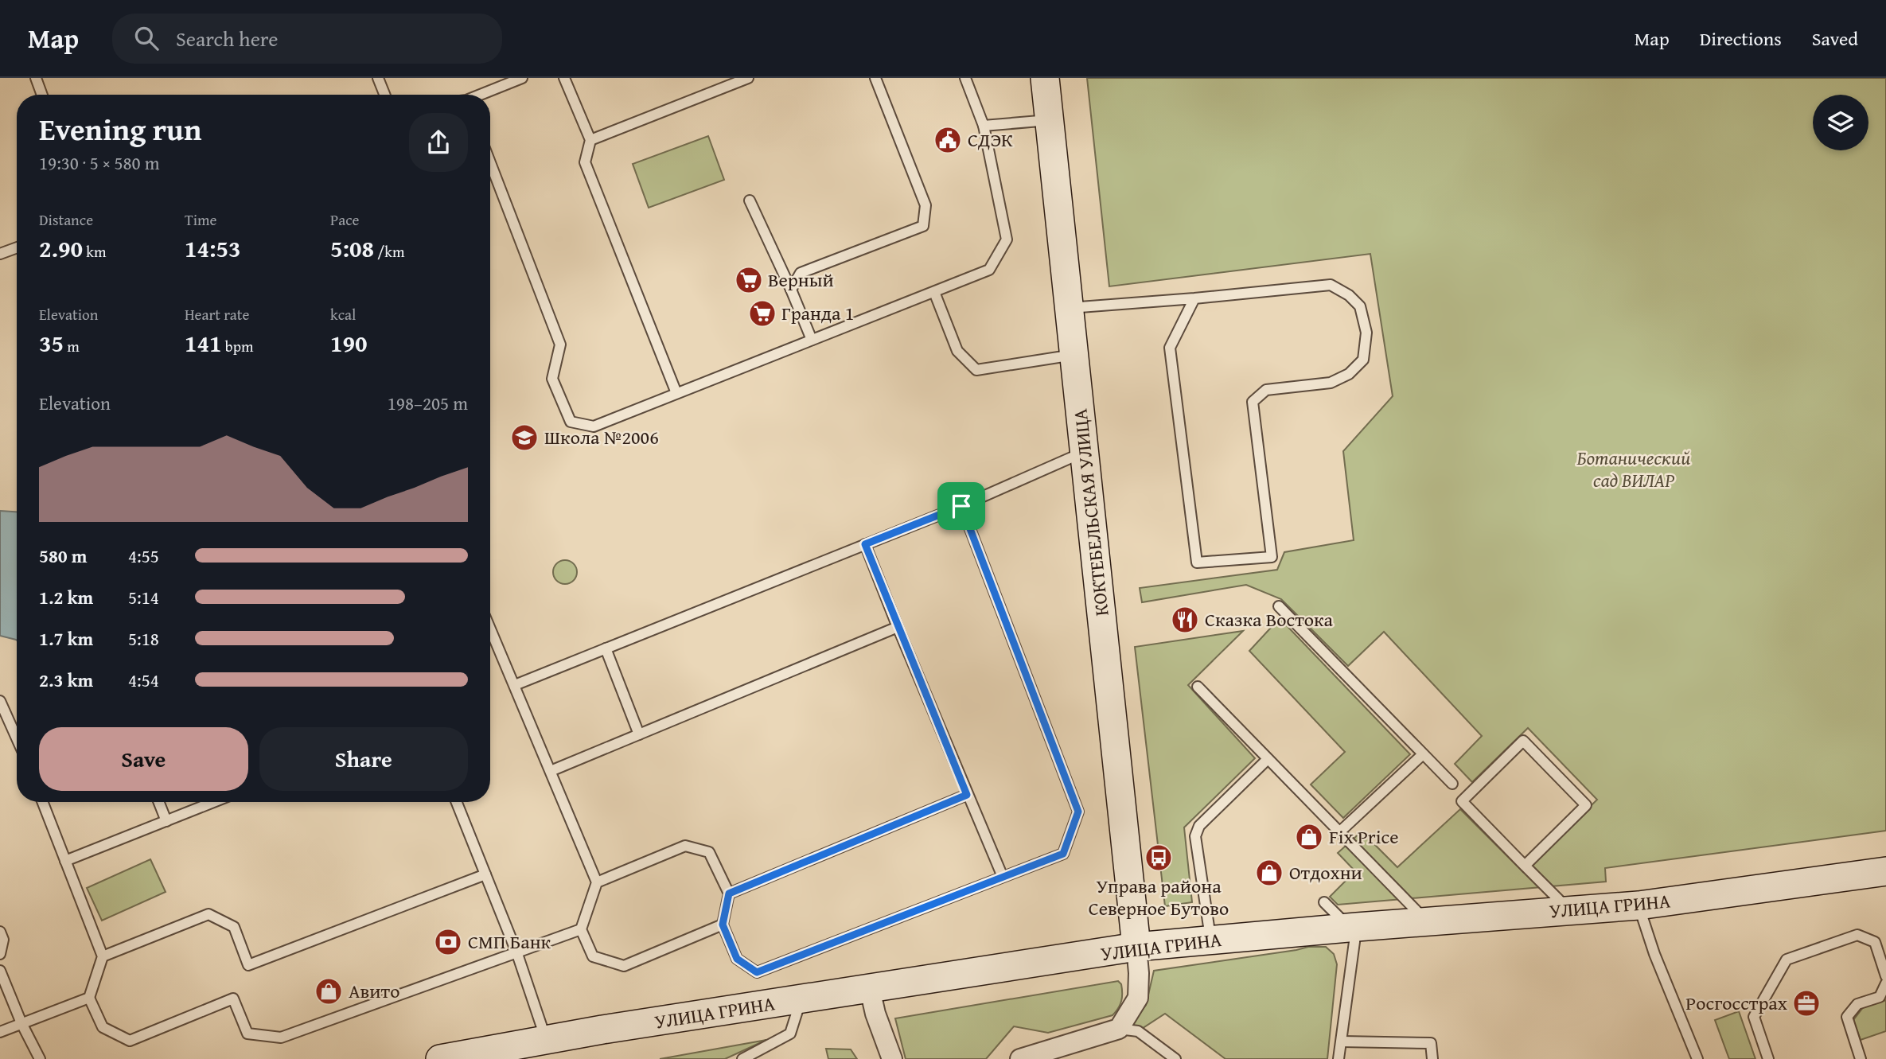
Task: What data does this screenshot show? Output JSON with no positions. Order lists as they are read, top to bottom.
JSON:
{
  "streets": {
    "street": ["КОКТЕБЕЛЬСКАЯ УЛИЦА", "УЛИЦА ГРИНА"]
  },
  "crossings": [
    ["КОКТЕБЕЛЬСКАЯ УЛИЦА", "УЛИЦА ГРИНА"]
  ],
  "parks": ["Ботанический сад ВИЛАР"],
  "places": {
    "public building": ["СДЭК"],
    "supermarket": ["Верный", "Гранда 1"],
    "school or university": ["Школа №2006"],
    "restaurant": ["Сказка Востока"],
    "shop": ["Fix Price", "Отдохни", "Авито"],
    "bus stop": ["Управа района Северное Бутово"],
    "bank": ["СМП Банк"],
    "office": ["Росгосстрах"]
  },
  "page": {
    "header": "Map",
    "search": "Search here",
    "nav": ["Map", "Directions", "Saved"],
    "heading": ["Evening run", "19:30 · 5 × 580 m"],
    "stats": [
      ["Distance", "2.90 km"],
      ["Time", "14:53"],
      ["Pace", "5:08 /km"],
      ["Elevation", "35 m"],
      ["Heart rate", "141 bpm"],
      ["kcal", "190"]
    ],
    "chart": ["Elevation", "198–205 m"],
    "list": [
      {
        "name": "580 m",
        "note": "4:55"
      },
      {
        "name": "1.2 km",
        "note": "5:14"
      },
      {
        "name": "1.7 km",
        "note": "5:18"
      },
      {
        "name": "2.3 km",
        "note": "4:54"
      }
    ],
    "buttons": ["Save", "Share"]
  }
}
